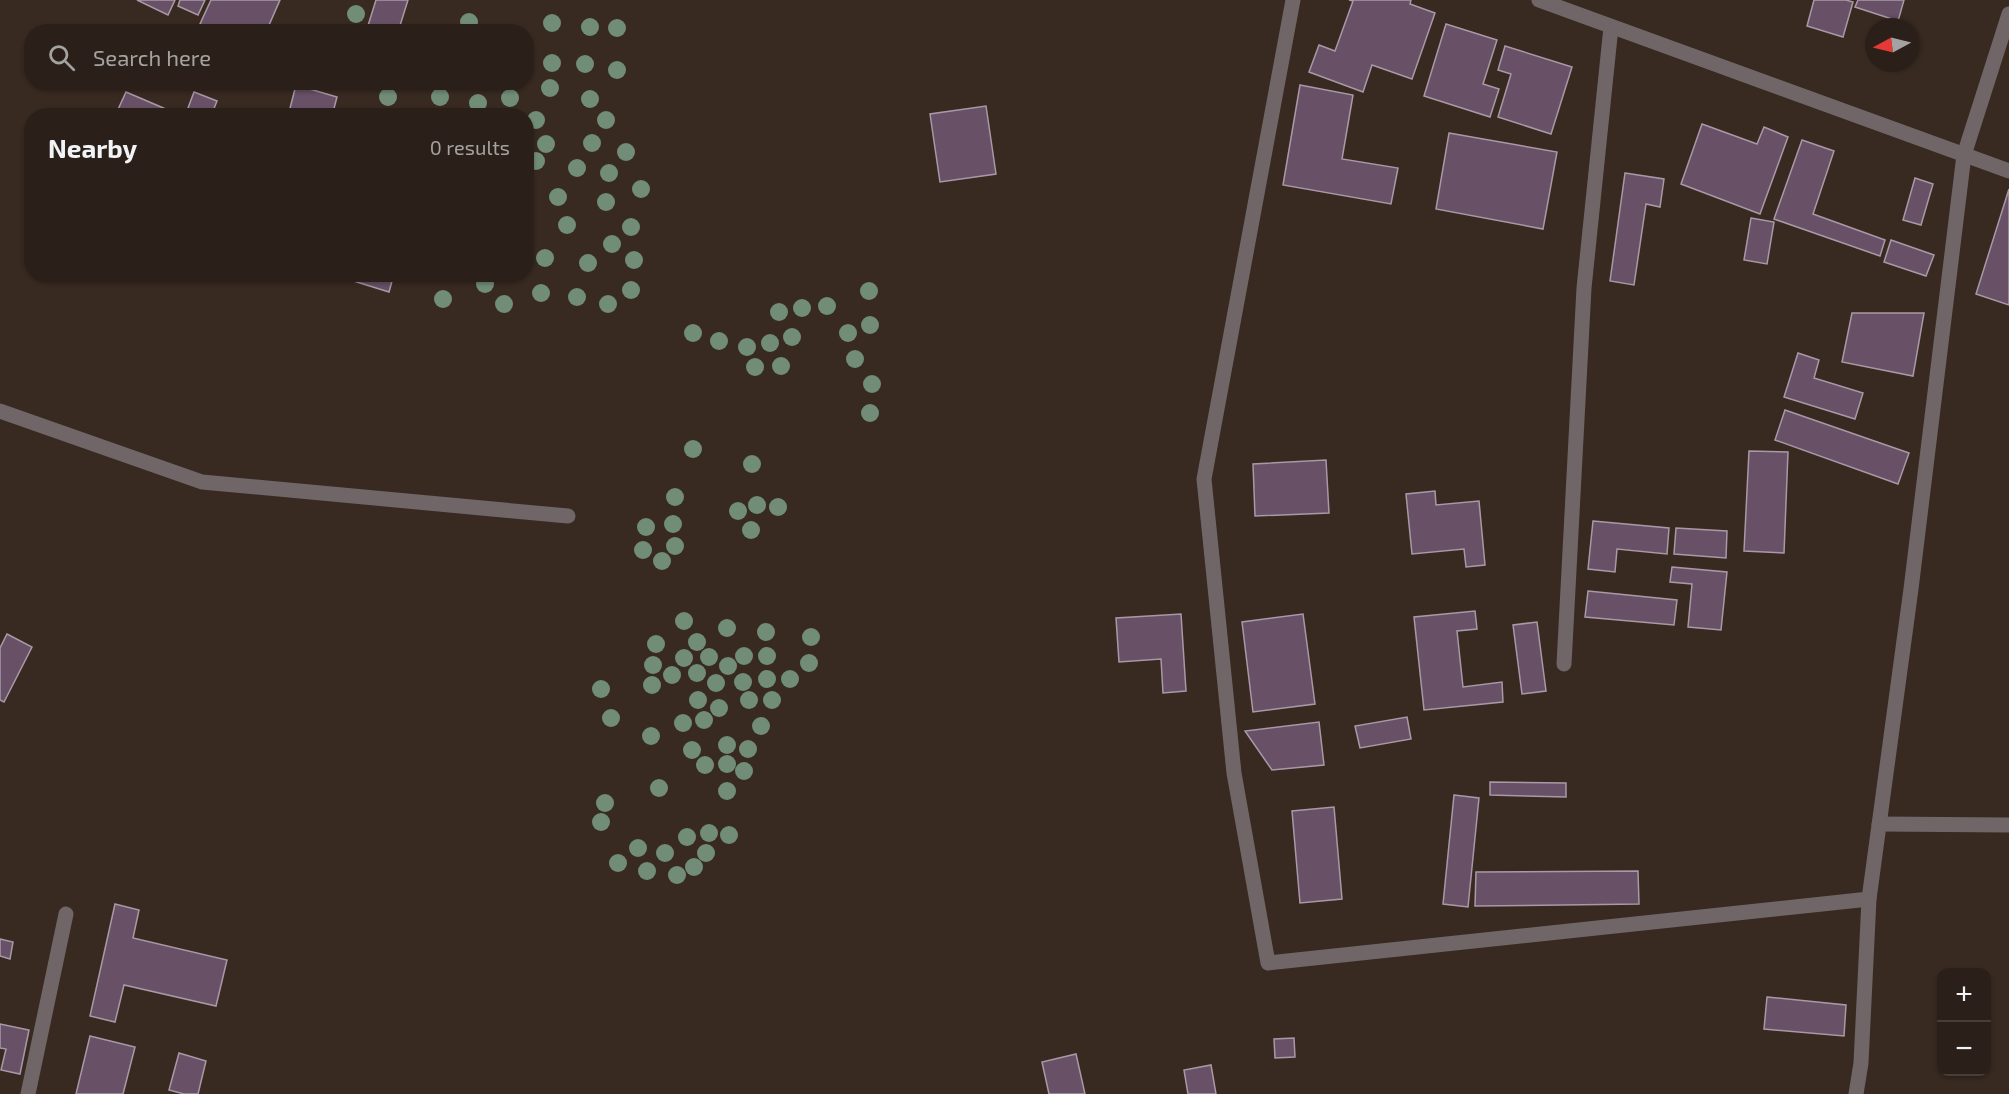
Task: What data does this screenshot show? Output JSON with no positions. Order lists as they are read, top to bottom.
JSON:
{
  "north": "left",
  "page": {
    "search": "Search here",
    "heading": ["Nearby", "0 results"],
    "map_buttons": ["+", "−"]
  }
}
